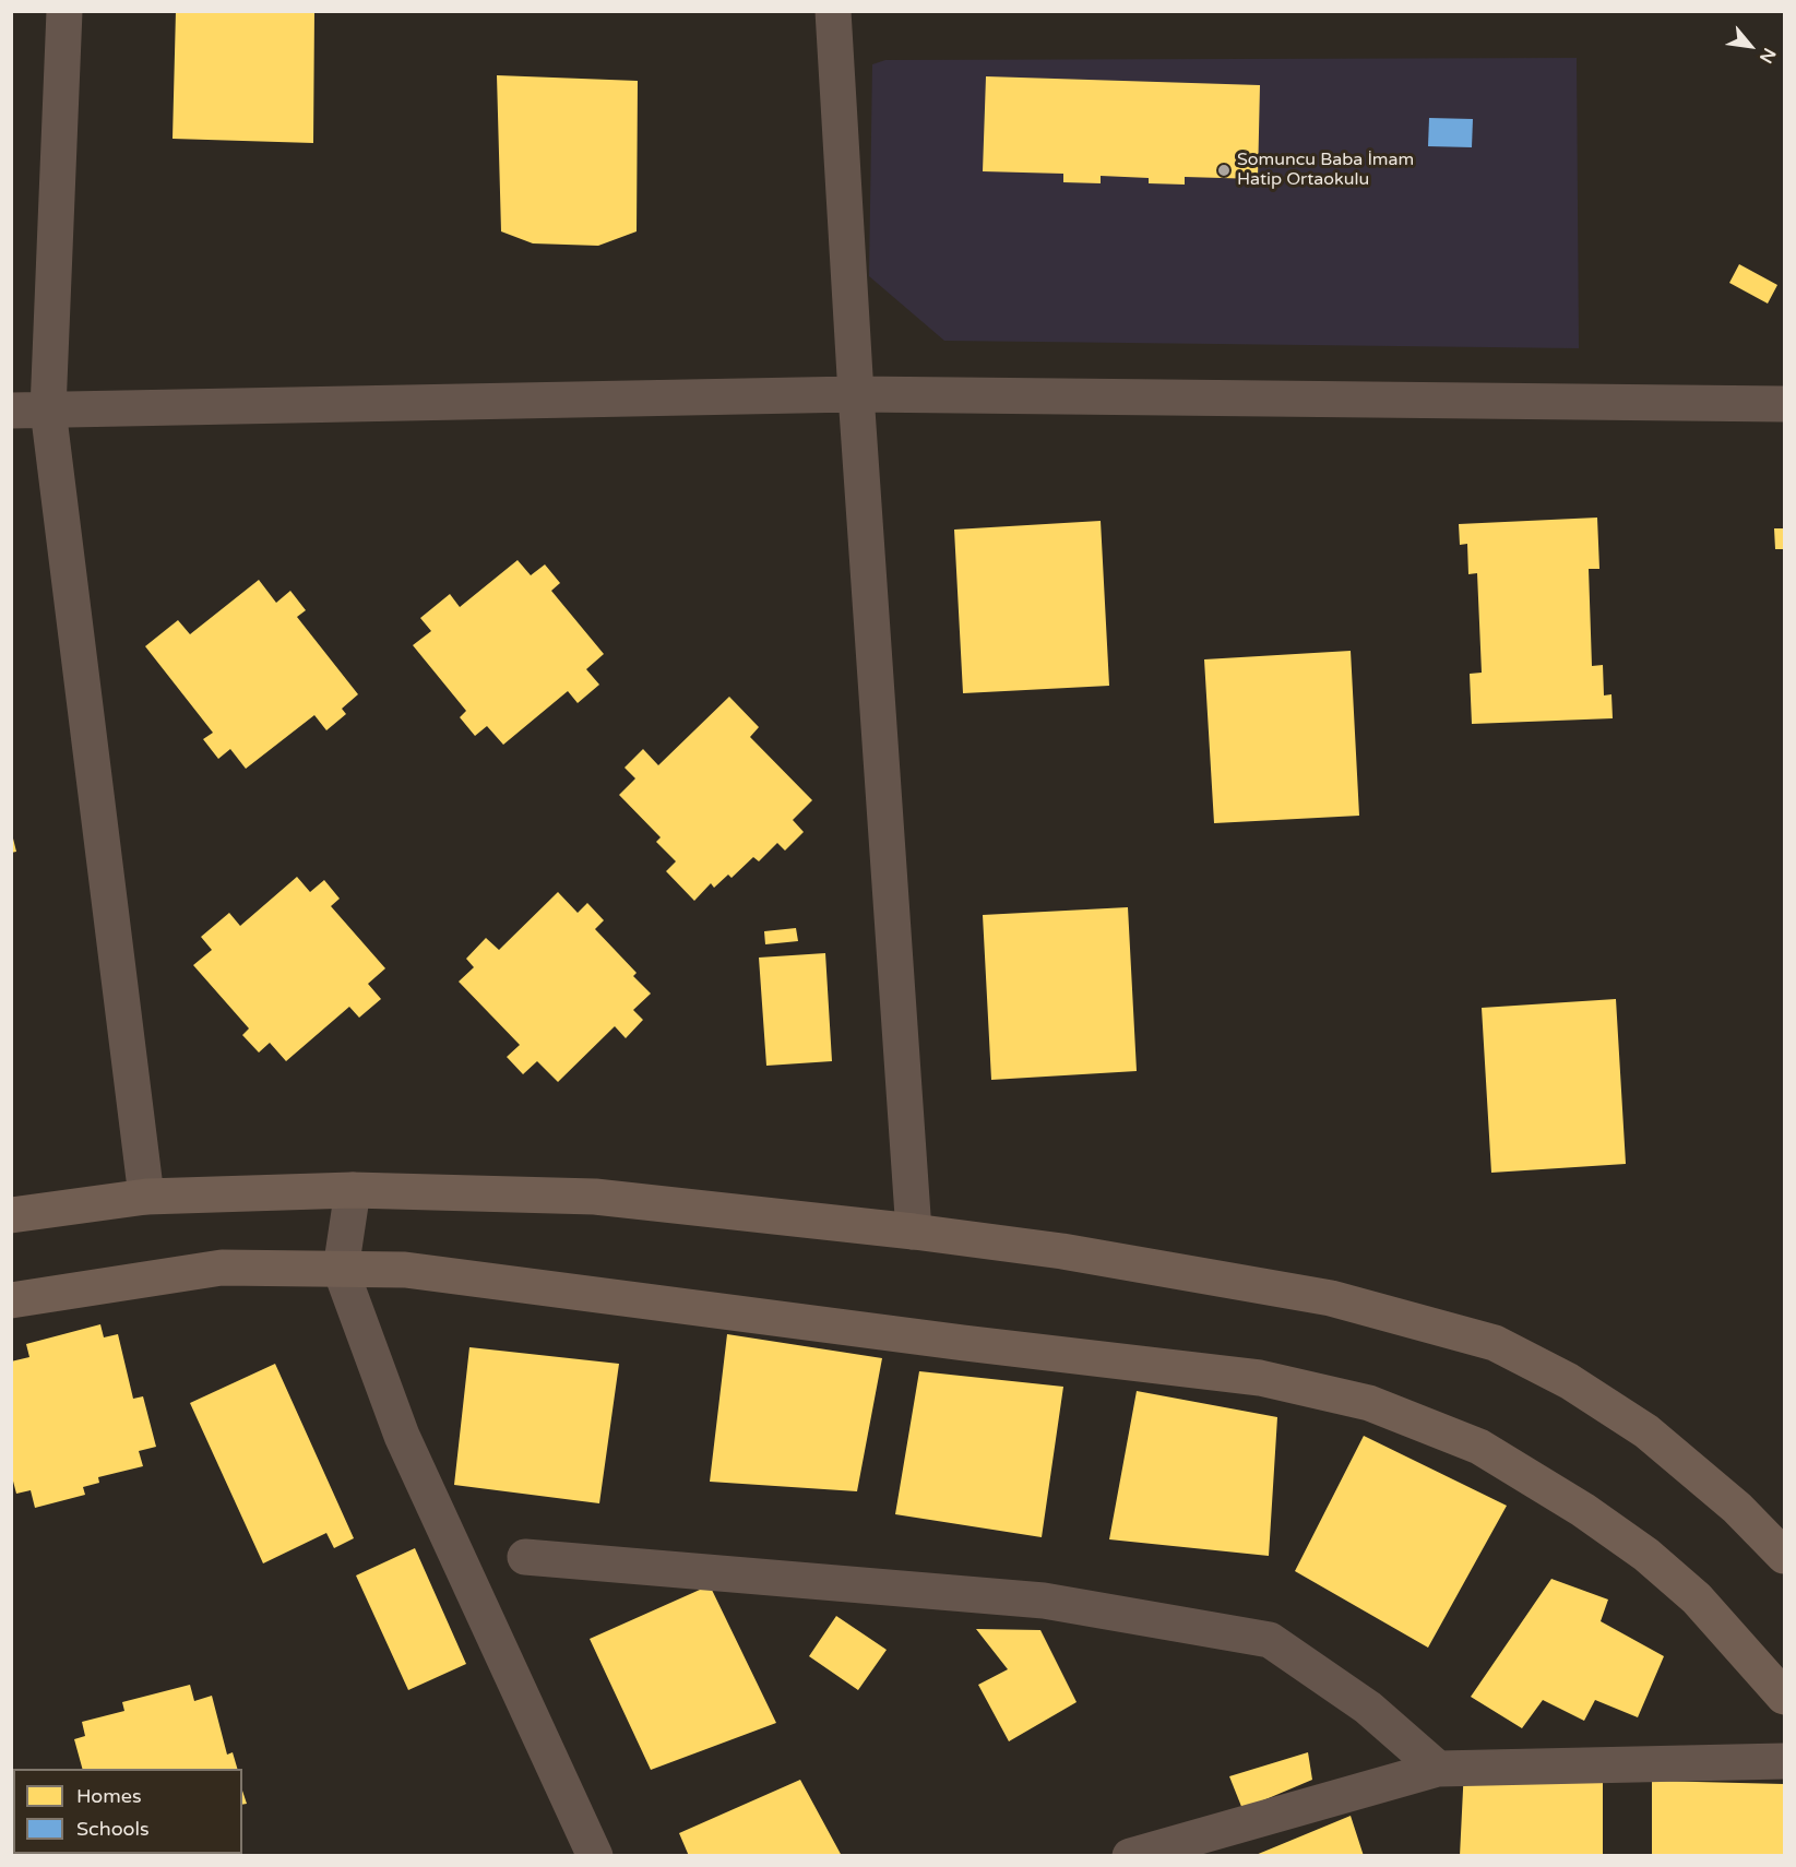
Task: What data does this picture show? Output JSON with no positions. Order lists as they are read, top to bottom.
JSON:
{
  "places": ["Somuncu Baba İmam Hatip Ortaokulu"],
  "legend": ["Homes", "Schools"],
  "north": "bottom right"
}
